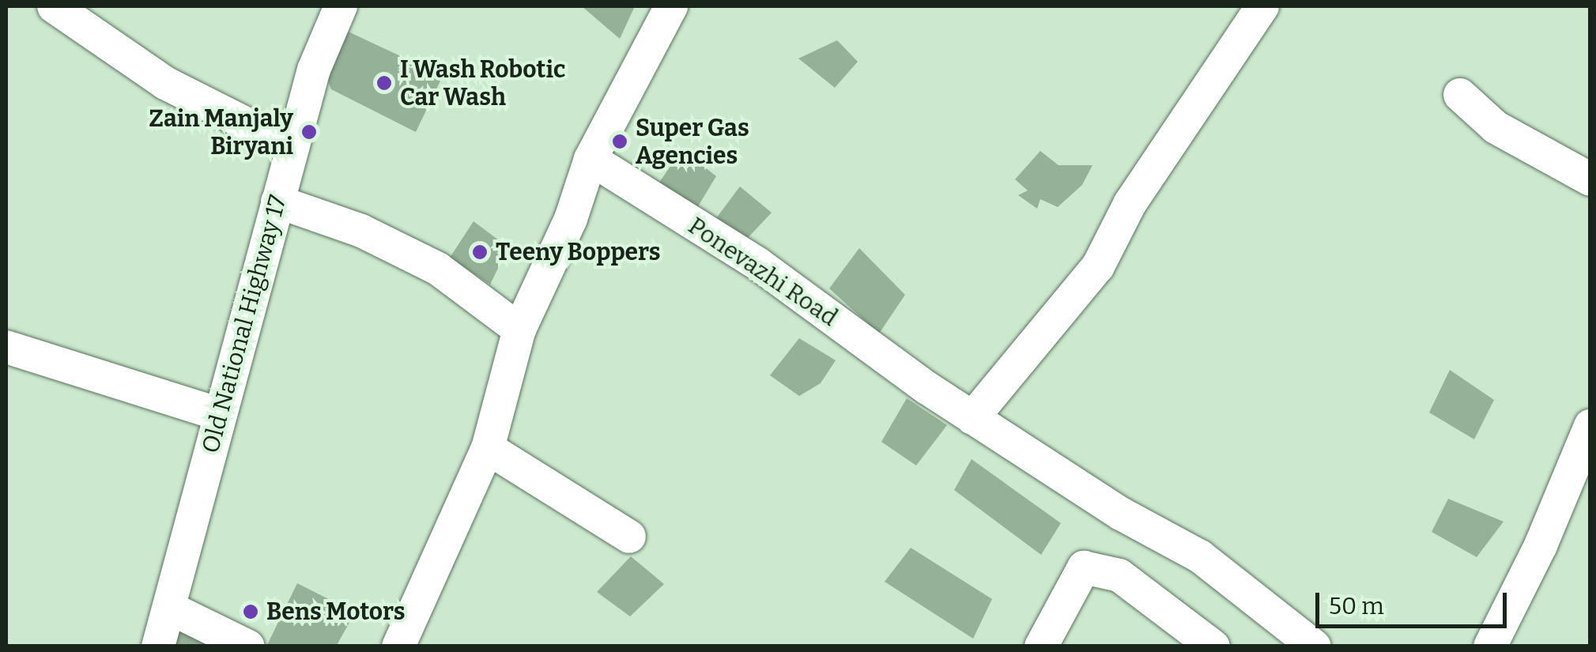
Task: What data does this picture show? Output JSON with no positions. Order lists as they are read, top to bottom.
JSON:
{
  "streets": {
    "street": ["Ponevazhi Road", "Old National Highway 17"]
  },
  "places": [
    "I Wash Robotic Car Wash",
    "Zain Manjaly Biryani",
    "Super Gas Agencies",
    "Teeny Boppers",
    "Bens Motors"
  ],
  "scale_bar": "50 m"
}
